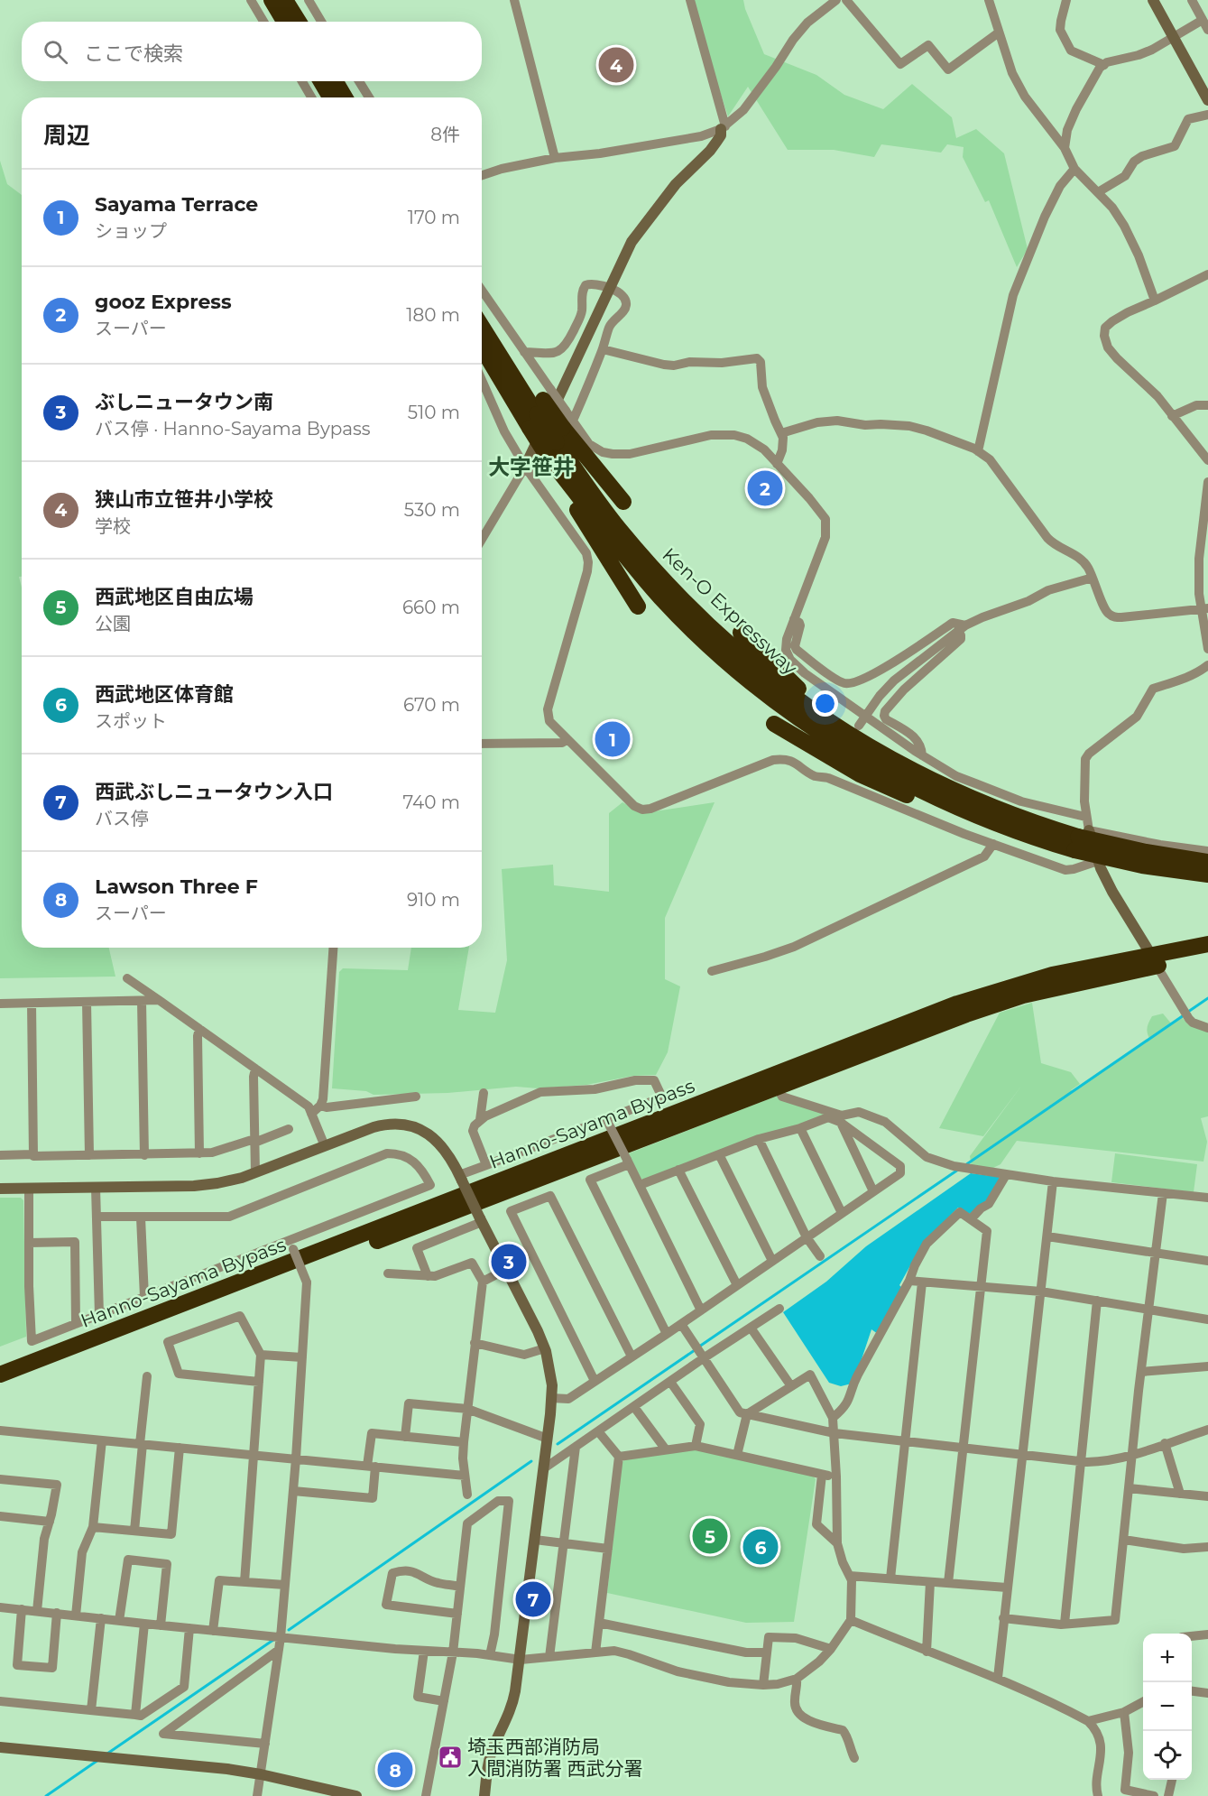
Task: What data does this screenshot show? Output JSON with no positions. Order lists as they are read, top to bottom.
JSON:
{
  "streets": {
    "highway": ["Ken-O Expressway", "Hanno-Sayama Bypass"]
  },
  "districts": ["大字笹井"],
  "places": {
    "public building": ["埼玉西部消防局 入間消防署 西武分署"]
  },
  "page": {
    "search": "ここで検索",
    "pins": [
      "4",
      "2",
      "1",
      "3",
      "5",
      "6",
      "7",
      "8"
    ],
    "heading": ["周辺", "8件"],
    "list": [
      {
        "mark": "1",
        "name": "Sayama Terrace",
        "note": "ショップ",
        "value": "170 m"
      },
      {
        "mark": "2",
        "name": "gooz Express",
        "note": "スーパー",
        "value": "180 m"
      },
      {
        "mark": "3",
        "name": "ぶしニュータウン南",
        "note": "バス停 · Hanno-Sayama Bypass",
        "value": "510 m"
      },
      {
        "mark": "4",
        "name": "狭山市立笹井小学校",
        "note": "学校",
        "value": "530 m"
      },
      {
        "mark": "5",
        "name": "西武地区自由広場",
        "note": "公園",
        "value": "660 m"
      },
      {
        "mark": "6",
        "name": "西武地区体育館",
        "note": "スポット",
        "value": "670 m"
      },
      {
        "mark": "7",
        "name": "西武ぶしニュータウン入口",
        "note": "バス停",
        "value": "740 m"
      },
      {
        "mark": "8",
        "name": "Lawson Three F",
        "note": "スーパー",
        "value": "910 m"
      }
    ],
    "map_buttons": ["+", "−"]
  }
}
